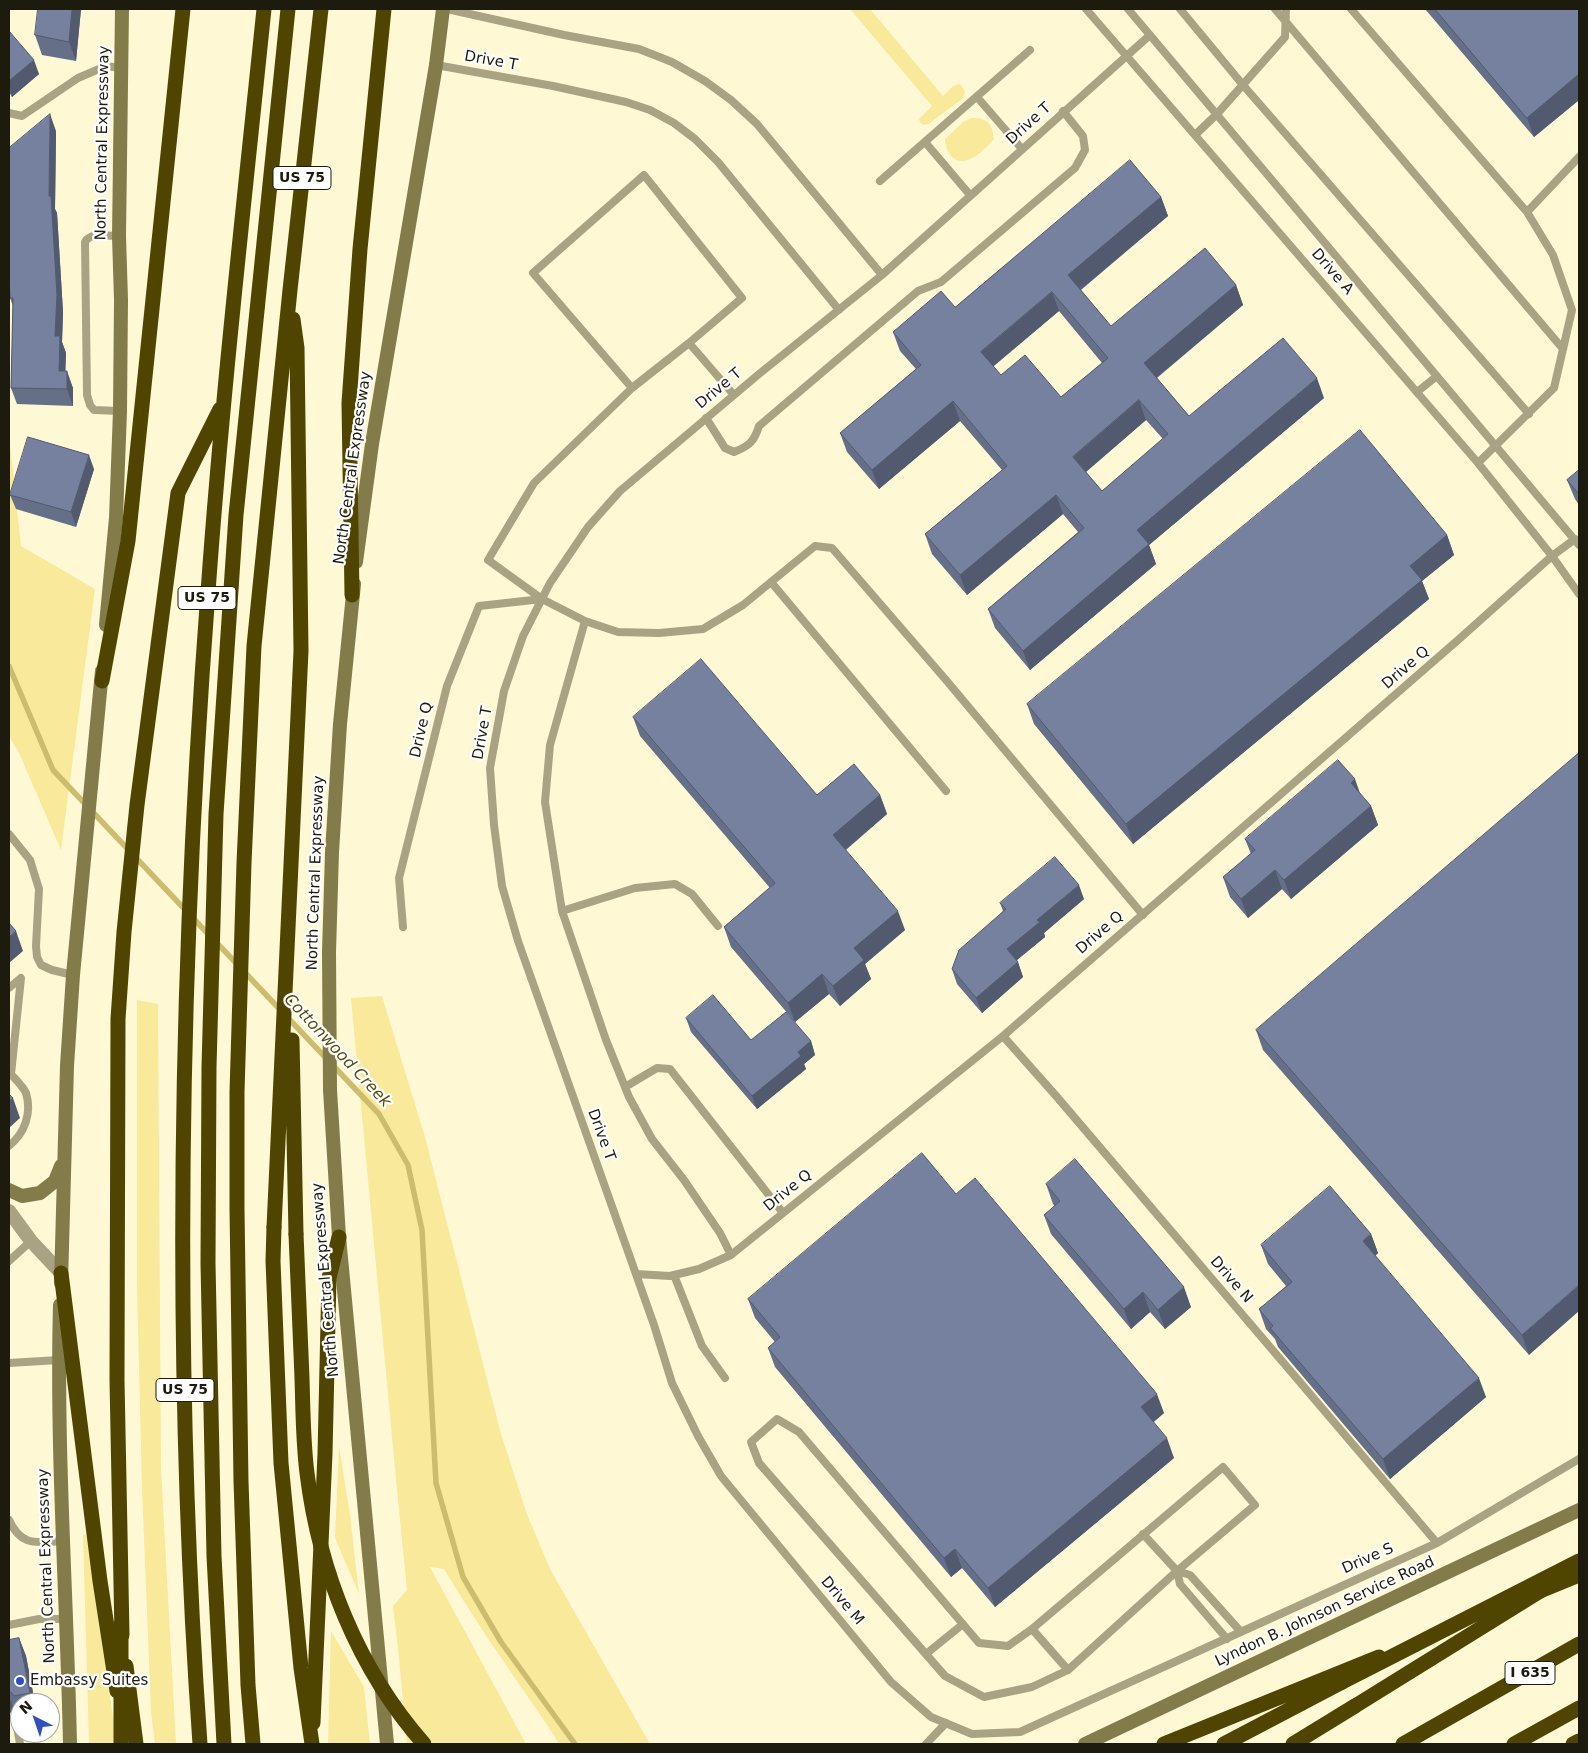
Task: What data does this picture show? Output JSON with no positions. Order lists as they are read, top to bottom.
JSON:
{
  "streets": {
    "highway": ["US 75", "I 635"],
    "main road": ["North Central Expressway", "Lyndon B. Johnson Service Road"],
    "lane": [
      "Drive T",
      "Drive A",
      "Drive Q",
      "Drive N",
      "Drive S",
      "Drive M"
    ]
  },
  "crossings": [
    ["Drive T", "North Central Expressway"],
    ["Drive T", "Drive A"],
    ["Drive T", "Drive Q"],
    ["Drive T", "Drive M"],
    ["Drive A", "Drive Q"],
    ["Drive Q", "Drive N"],
    ["Drive Q", "Drive M"],
    ["Drive N", "Drive S"],
    ["Drive S", "Drive M"]
  ],
  "water": ["Cottonwood Creek"],
  "places": ["Embassy Suites"],
  "north": "top left"
}
